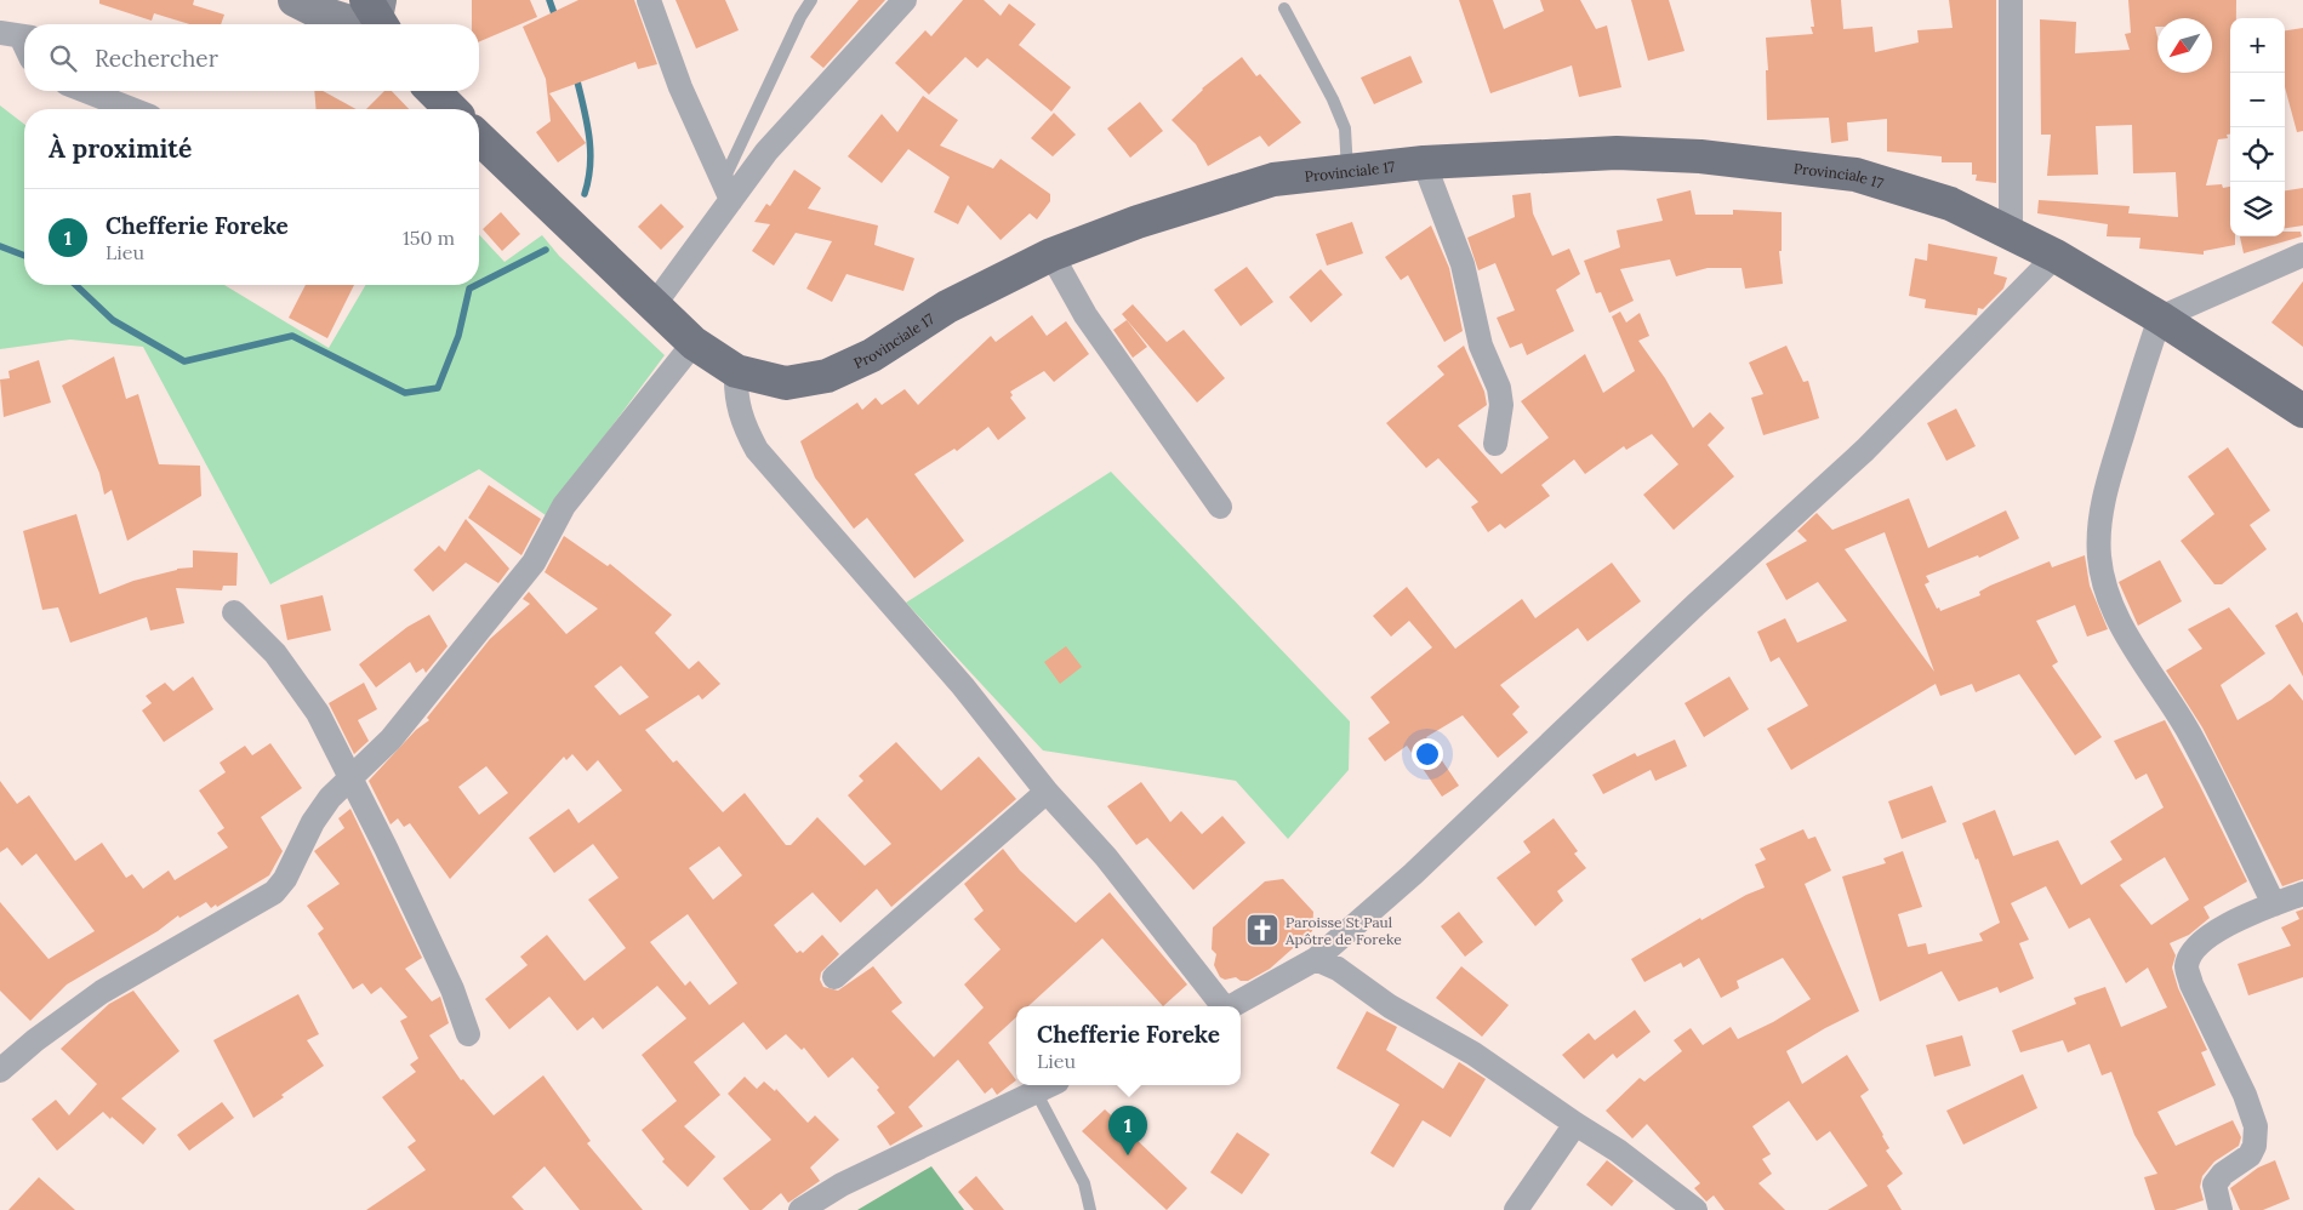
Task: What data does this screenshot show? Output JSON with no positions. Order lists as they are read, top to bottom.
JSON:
{
  "streets": {
    "main road": ["Provinciale 17"]
  },
  "places": {
    "church": ["Paroisse St Paul Apôtre de Foreke"]
  },
  "north": "bottom left",
  "page": {
    "map_buttons": ["+", "−"],
    "search": "Rechercher",
    "heading": "À proximité",
    "list": [
      {
        "mark": "1",
        "name": "Chefferie Foreke",
        "note": "Lieu",
        "value": "150 m"
      }
    ],
    "popup": ["Chefferie Foreke", "Lieu"],
    "pins": "1"
  }
}
